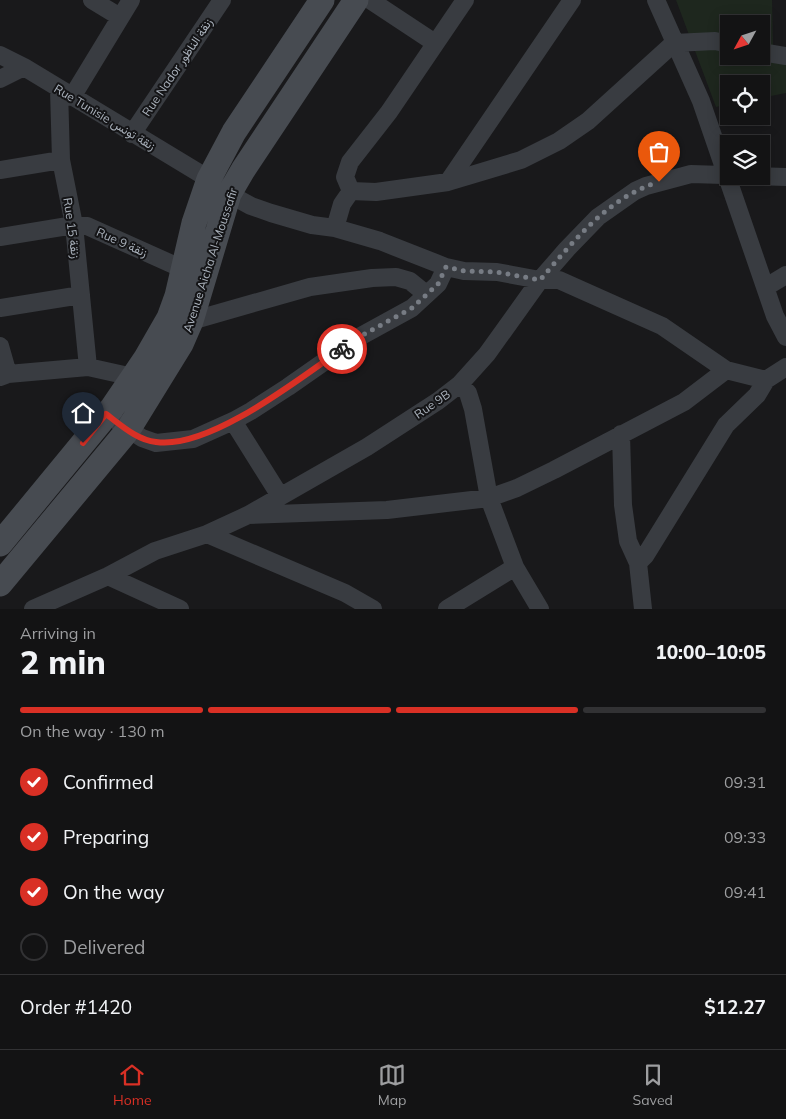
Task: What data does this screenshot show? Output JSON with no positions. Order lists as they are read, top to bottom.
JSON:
{
  "streets": {
    "main road": ["Avenue Aicha Al-Moussafir"],
    "street": [
      "Rue Nador زنقة الناظور",
      "Rue Tunisie زنقة تونس",
      "Rue 15 زنقة",
      "Rue 9 زنقة",
      "Rue 9B"
    ]
  },
  "crossings": [
    ["Rue Nador زنقة الناظور", "Rue Tunisie زنقة تونس"],
    ["Rue Tunisie زنقة تونس", "Rue 15 زنقة"],
    ["Rue Tunisie زنقة تونس", "Avenue Aicha Al-Moussafir"],
    ["Rue Tunisie زنقة تونس", "Rue 9B"],
    ["Rue 15 زنقة", "Rue 9 زنقة"],
    ["Rue 9 زنقة", "Avenue Aicha Al-Moussafir"]
  ],
  "north": "bottom left",
  "page": {
    "heading": ["2 min", "Arriving in", "10:00–10:05"],
    "panel": ["Order #1420", "$12.27"],
    "bar": "On the way · 130 m",
    "list": [
      ["Confirmed", "09:31"],
      ["Preparing", "09:33"],
      ["On the way", "09:41"],
      "Delivered"
    ],
    "tabs": ["Home", "Map", "Saved"]
  }
}
